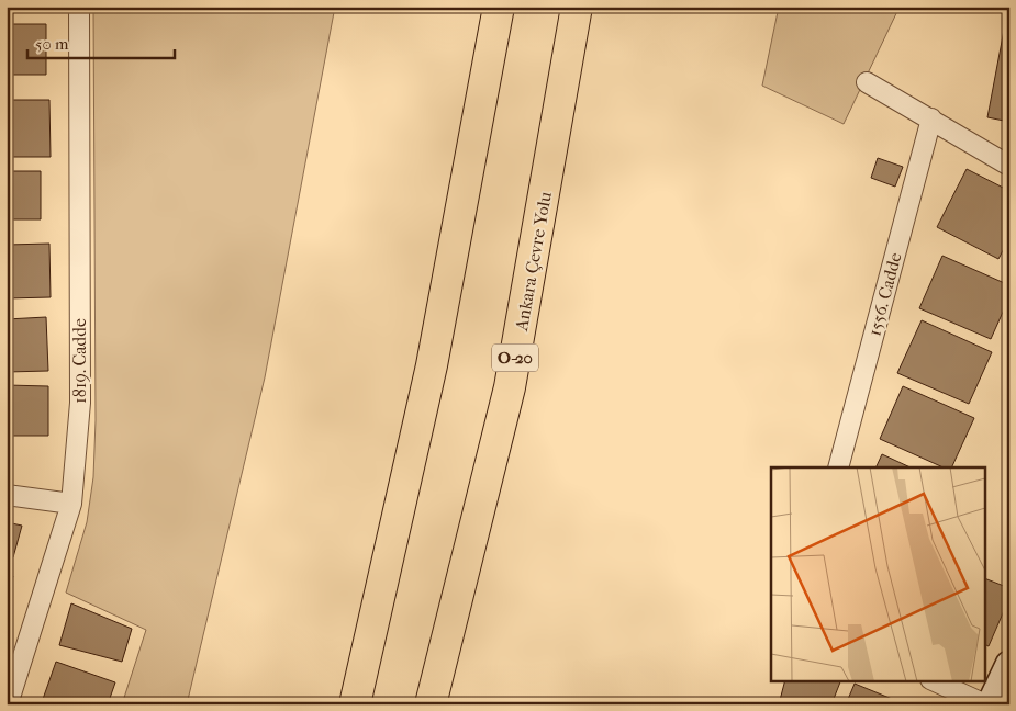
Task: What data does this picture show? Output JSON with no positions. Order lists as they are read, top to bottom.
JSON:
{
  "streets": {
    "highway": ["Ankara Çevre Yolu", "O-20"],
    "street": ["1556. Cadde", "1819. Cadde"]
  },
  "scale_bar": "50 m"
}
